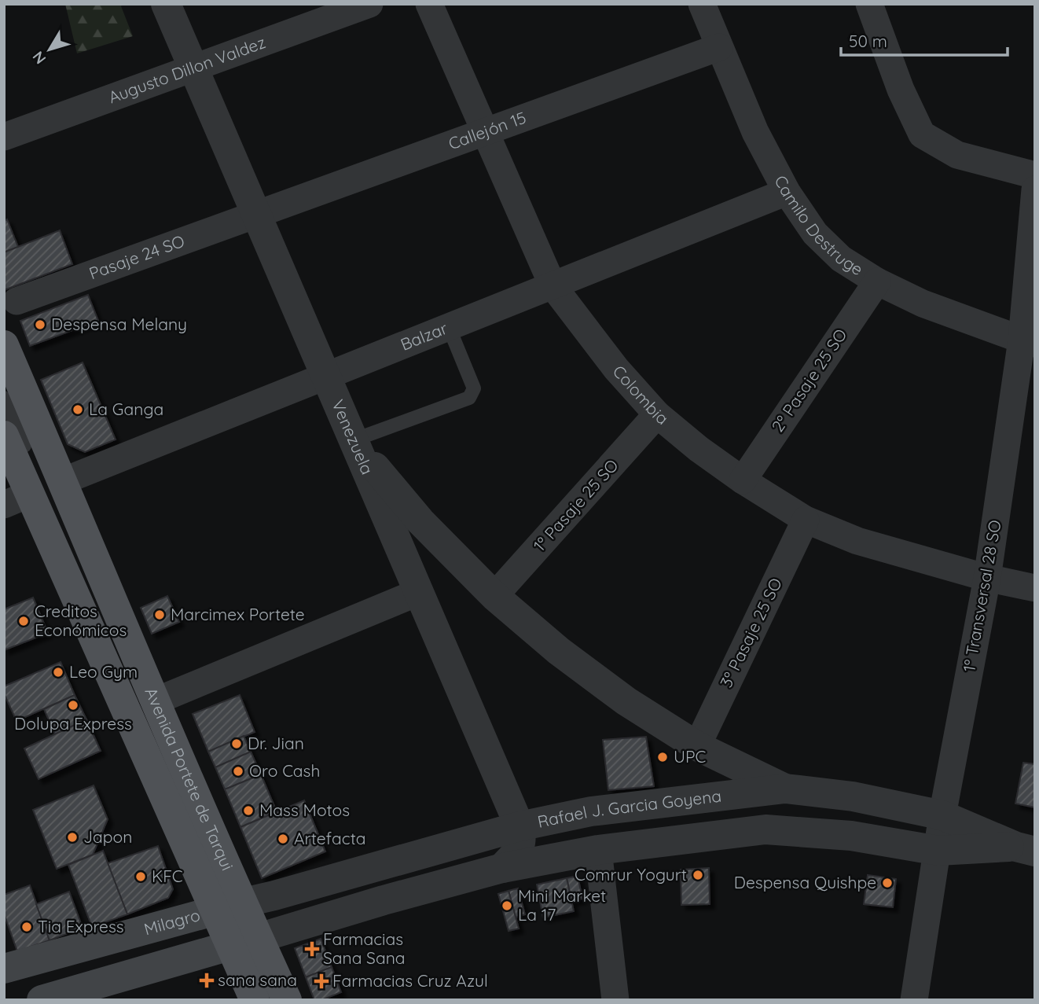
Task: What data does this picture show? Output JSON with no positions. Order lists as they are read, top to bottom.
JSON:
{
  "streets": {
    "main road": ["Avenida Portete de Tarqui", "Milagro"],
    "street": [
      "Augusto Dillon Valdez",
      "Callejón 15",
      "Camilo Destruge",
      "Pasaje 24 SO",
      "Balzar",
      "2º Pasaje 25 SO",
      "Colombia",
      "Venezuela",
      "1º Pasaje 25 SO",
      "1º Transversal 28 SO",
      "3º Pasaje 25 SO",
      "Rafael J. Garcia Goyena"
    ]
  },
  "crossings": [
    ["Augusto Dillon Valdez", "Venezuela"],
    ["Callejón 15", "Camilo Destruge"],
    ["Callejón 15", "Pasaje 24 SO"],
    ["Callejón 15", "Colombia"],
    ["Callejón 15", "Venezuela"],
    ["Camilo Destruge", "Balzar"],
    ["Camilo Destruge", "2º Pasaje 25 SO"],
    ["Camilo Destruge", "1º Transversal 28 SO"],
    ["Pasaje 24 SO", "Venezuela"],
    ["Balzar", "Colombia"],
    ["Balzar", "Venezuela"],
    ["Balzar", "Avenida Portete de Tarqui"],
    ["2º Pasaje 25 SO", "Colombia"],
    ["Colombia", "1º Pasaje 25 SO"],
    ["Colombia", "1º Transversal 28 SO"],
    ["Colombia", "3º Pasaje 25 SO"],
    ["Venezuela", "Rafael J. Garcia Goyena"],
    ["1º Transversal 28 SO", "Rafael J. Garcia Goyena"],
    ["Avenida Portete de Tarqui", "Rafael J. Garcia Goyena"],
    ["Avenida Portete de Tarqui", "Milagro"],
    ["Rafael J. Garcia Goyena", "Milagro"]
  ],
  "places": {
    "other": [
      "Despensa Melany",
      "La Ganga",
      "Marcimex Portete",
      "Creditos Económicos",
      "Leo Gym",
      "Dolupa Express",
      "Dr. Jian",
      "UPC",
      "Oro Cash",
      "Mass Motos",
      "Japon",
      "Artefacta",
      "Comrur Yogurt",
      "KFC",
      "Despensa Quishpe",
      "Mini Market La 17",
      "Tia Express"
    ],
    "health": ["Farmacias Sana Sana", "sana sana", "Farmacias Cruz Azul"]
  },
  "scale_bar": "50 m",
  "north": "bottom left"
}
